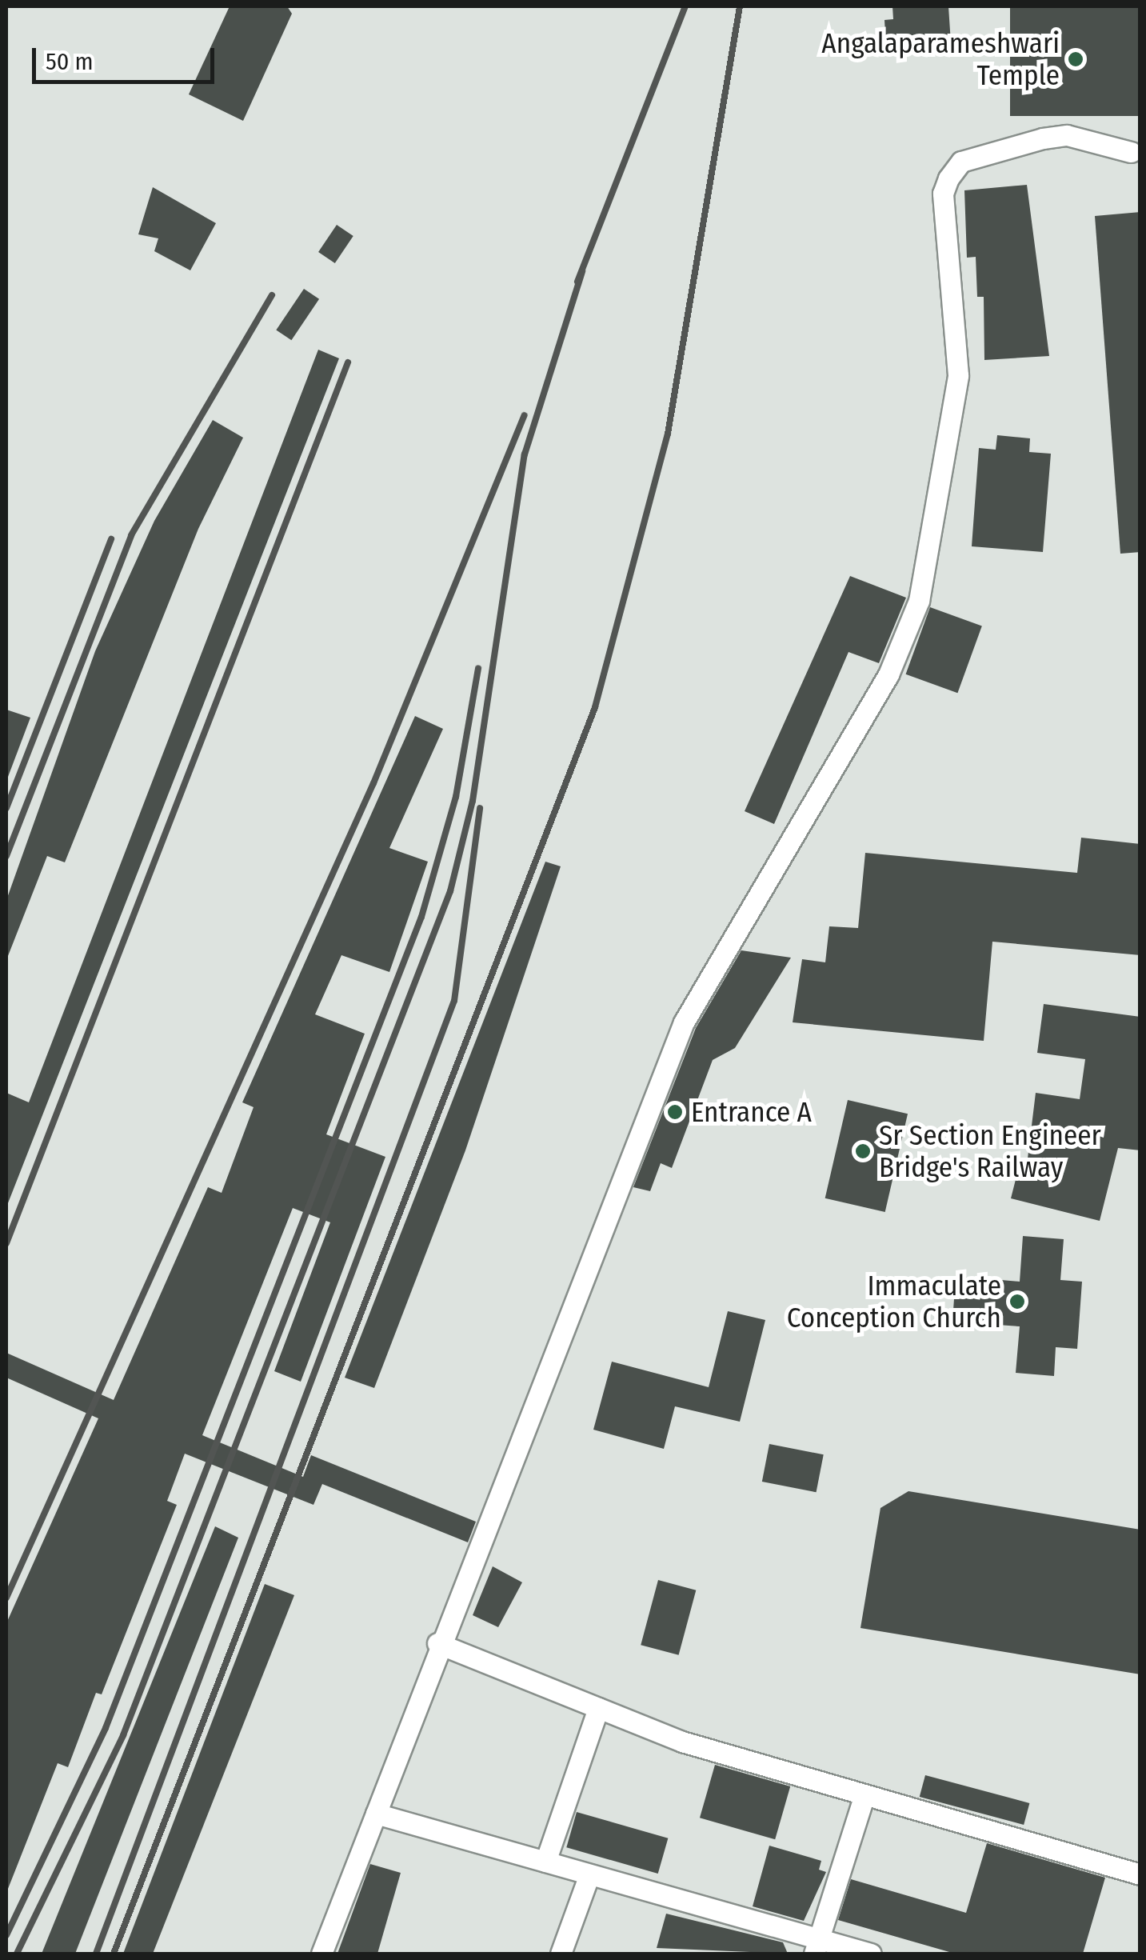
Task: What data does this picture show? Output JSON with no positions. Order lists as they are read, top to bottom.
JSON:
{
  "places": [
    "Angalaparameshwari Temple",
    "Entrance A",
    "Sr Section Engineer Bridge's Railway",
    "Immaculate Conception Church"
  ],
  "scale_bar": "50 m"
}
